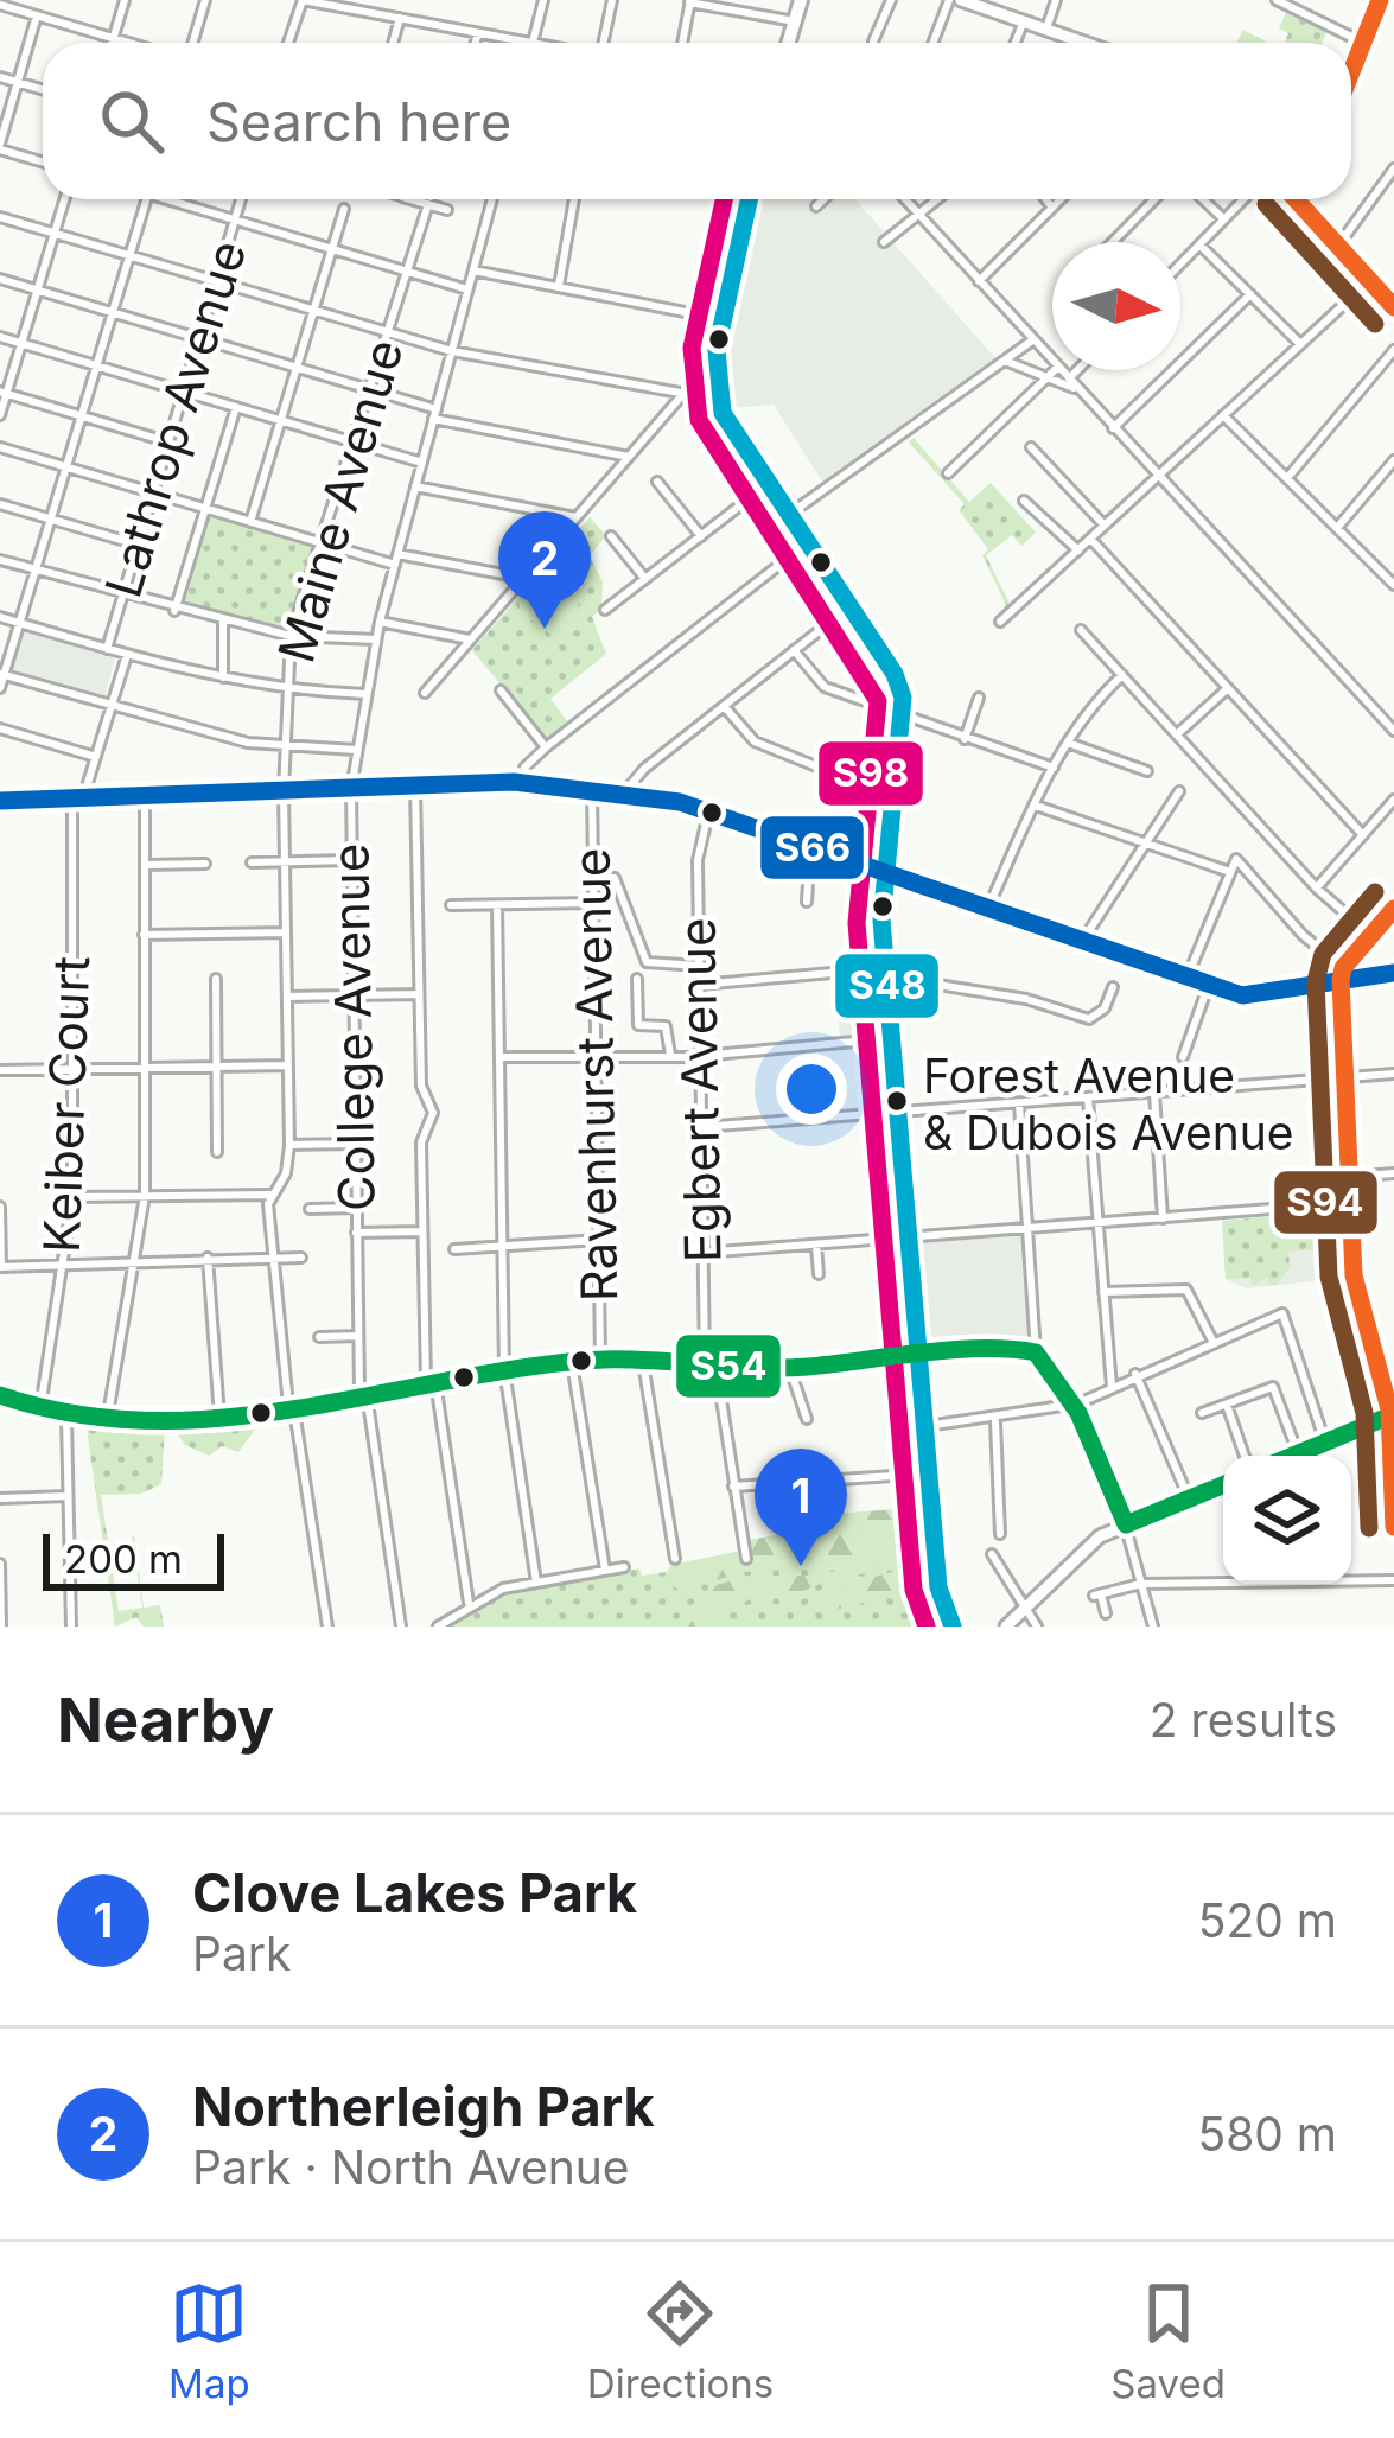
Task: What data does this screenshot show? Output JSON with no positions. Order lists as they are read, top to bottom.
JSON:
{
  "streets": {
    "street": [
      "Lathrop Avenue",
      "Maine Avenue",
      "College Avenue",
      "Ravenhurst Avenue",
      "Egbert Avenue",
      "Keiber Court"
    ]
  },
  "places": ["Forest Avenue & Dubois Avenue"],
  "lines": [
    "transit line S48",
    "transit line S98",
    "transit line S94",
    "transit line S66",
    "transit line S54"
  ],
  "scale_bar": "200 m",
  "north": "right",
  "page": {
    "search": "Search here",
    "pins": ["2", "1"],
    "scale": "200 m",
    "heading": ["Nearby", "2 results"],
    "list": [
      {
        "mark": "1",
        "name": "Clove Lakes Park",
        "note": "Park",
        "value": "520 m"
      },
      {
        "mark": "2",
        "name": "Northerleigh Park",
        "note": "Park · North Avenue",
        "value": "580 m"
      }
    ],
    "nav": ["Map", "Directions", "Saved"]
  }
}
